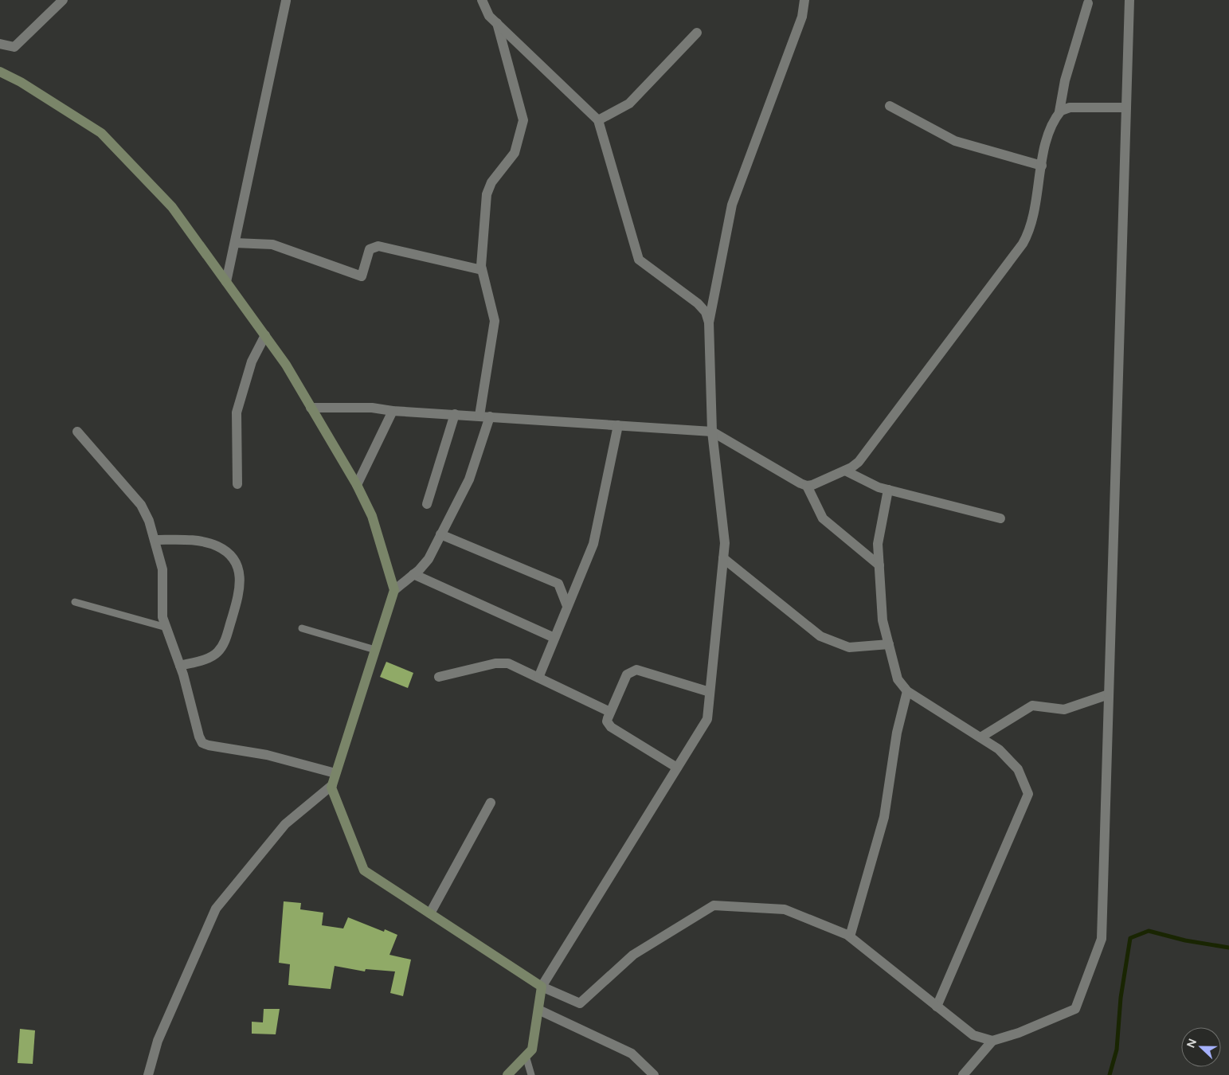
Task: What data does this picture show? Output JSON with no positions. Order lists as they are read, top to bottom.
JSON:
{
  "north": "left"
}
